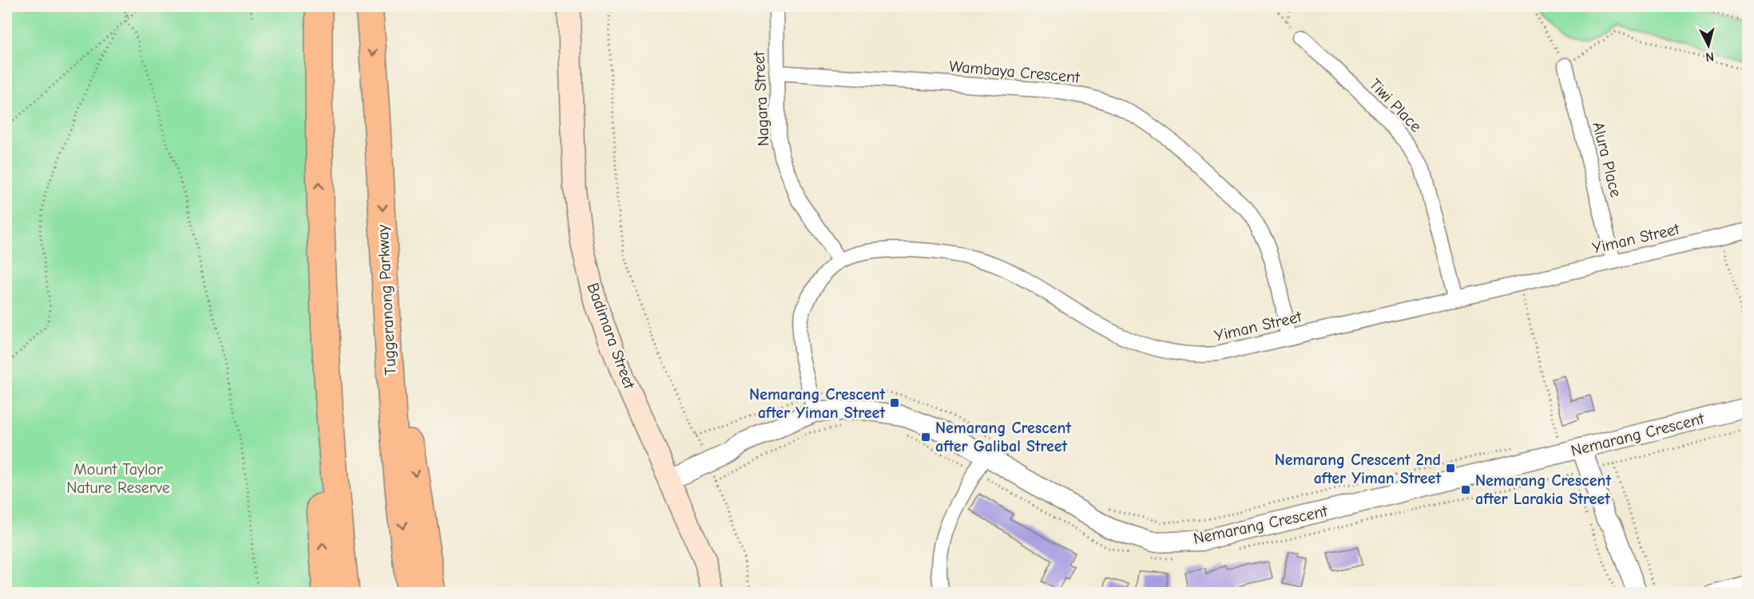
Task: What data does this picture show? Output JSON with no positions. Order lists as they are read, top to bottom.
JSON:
{
  "streets": {
    "highway": ["Tuggeranong Parkway"],
    "main road": ["Badimara Street"],
    "street": [
      "Wambaya Crescent",
      "Nagara Street",
      "Tiwi Place",
      "Alura Place",
      "Yiman Street",
      "Nemarang Crescent"
    ]
  },
  "crossings": [
    ["Wambaya Crescent", "Nagara Street"],
    ["Wambaya Crescent", "Yiman Street"],
    ["Nagara Street", "Yiman Street"],
    ["Tiwi Place", "Yiman Street"],
    ["Alura Place", "Yiman Street"],
    ["Yiman Street", "Nemarang Crescent"],
    ["Badimara Street", "Nemarang Crescent"]
  ],
  "parks": ["Mount Taylor Nature Reserve"],
  "places": {
    "transit": [
      "Nemarang Crescent after Yiman Street",
      "Nemarang Crescent after Galibal Street",
      "Nemarang Crescent 2nd after Yiman Street",
      "Nemarang Crescent after Larakia Street"
    ]
  },
  "north": "bottom"
}
